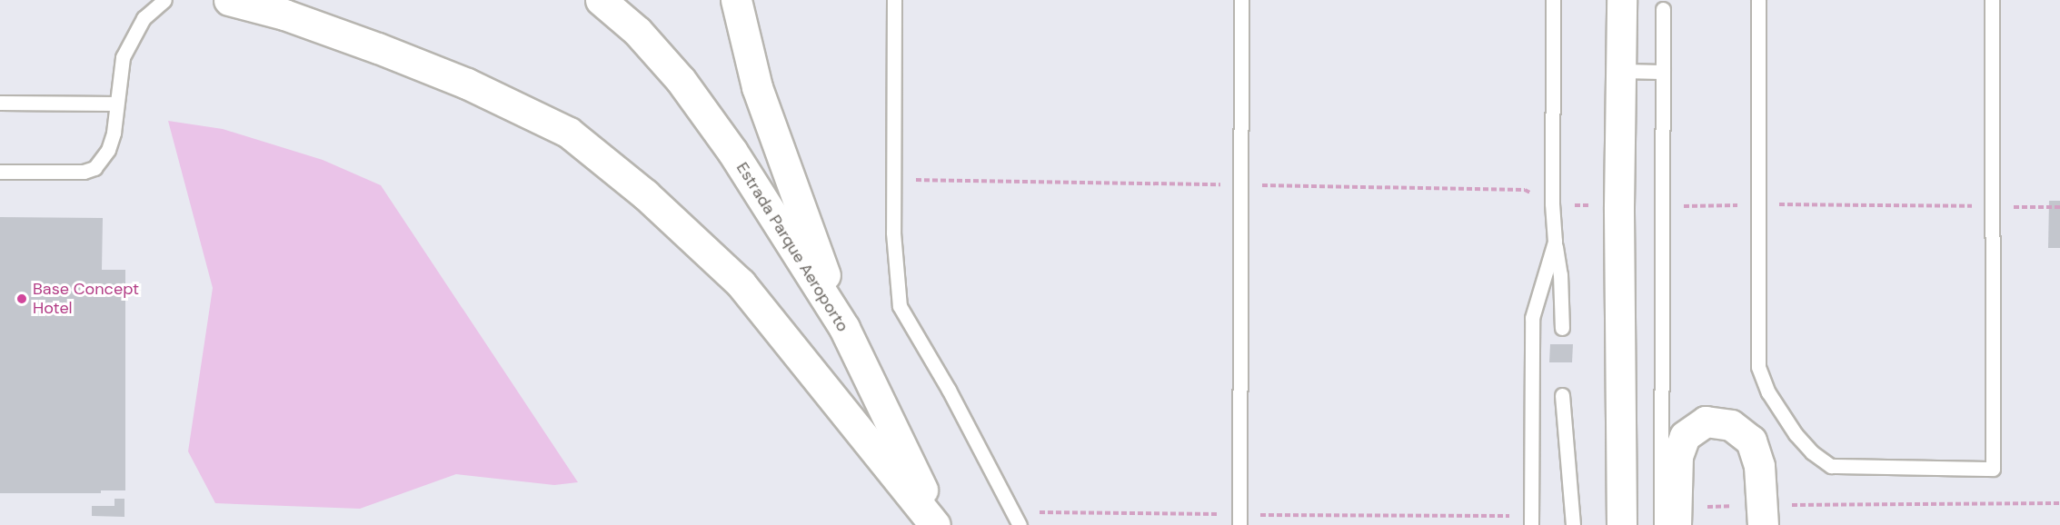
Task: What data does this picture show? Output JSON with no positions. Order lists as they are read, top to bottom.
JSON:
{
  "streets": {
    "main road": ["Estrada Parque Aeroporto"]
  },
  "places": ["Base Concept Hotel"]
}
